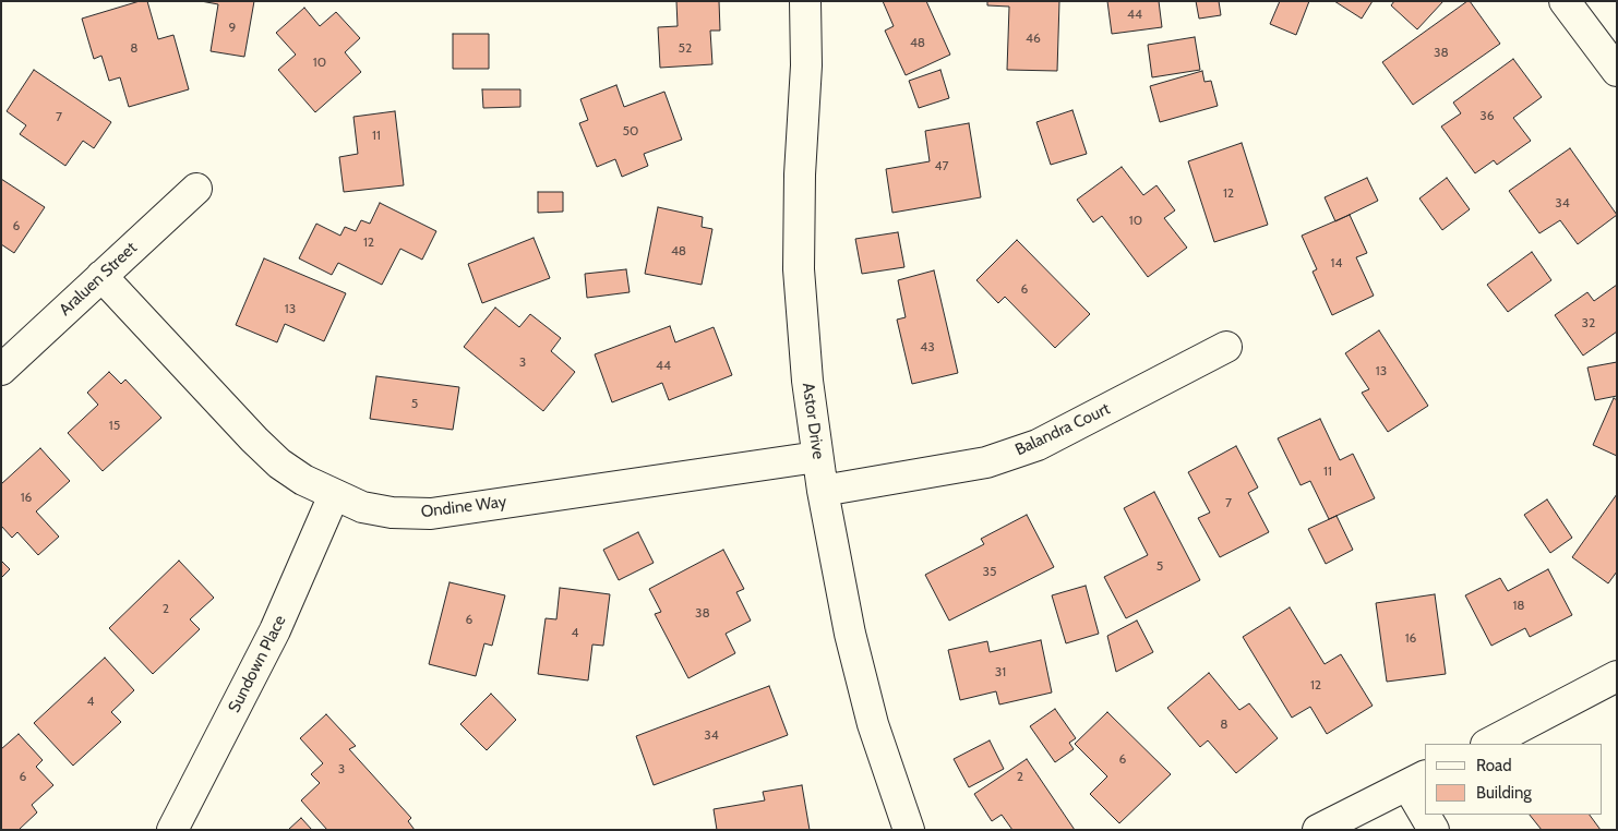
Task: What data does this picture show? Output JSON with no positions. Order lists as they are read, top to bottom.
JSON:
{
  "streets": {
    "street": [
      "Araluen Street",
      "Astor Drive",
      "Balandra Court",
      "Ondine Way",
      "Sundown Place"
    ]
  },
  "crossings": [
    ["Araluen Street", "Ondine Way"],
    ["Astor Drive", "Balandra Court"],
    ["Astor Drive", "Ondine Way"],
    ["Ondine Way", "Sundown Place"]
  ],
  "house_numbers": [
    "44",
    "9",
    "46",
    "48",
    "8",
    "52",
    "38",
    "10",
    "36",
    "7",
    "50",
    "11",
    "47",
    "12",
    "34",
    "10",
    "6",
    "12",
    "48",
    "14",
    "6",
    "13",
    "32",
    "43",
    "3",
    "44",
    "13",
    "5",
    "15",
    "11",
    "16",
    "7",
    "5",
    "35",
    "18",
    "2",
    "38",
    "6",
    "4",
    "16",
    "31",
    "12",
    "4",
    "8",
    "34",
    "6",
    "3",
    "6",
    "2"
  ],
  "legend": ["Road", "Building"]
}
